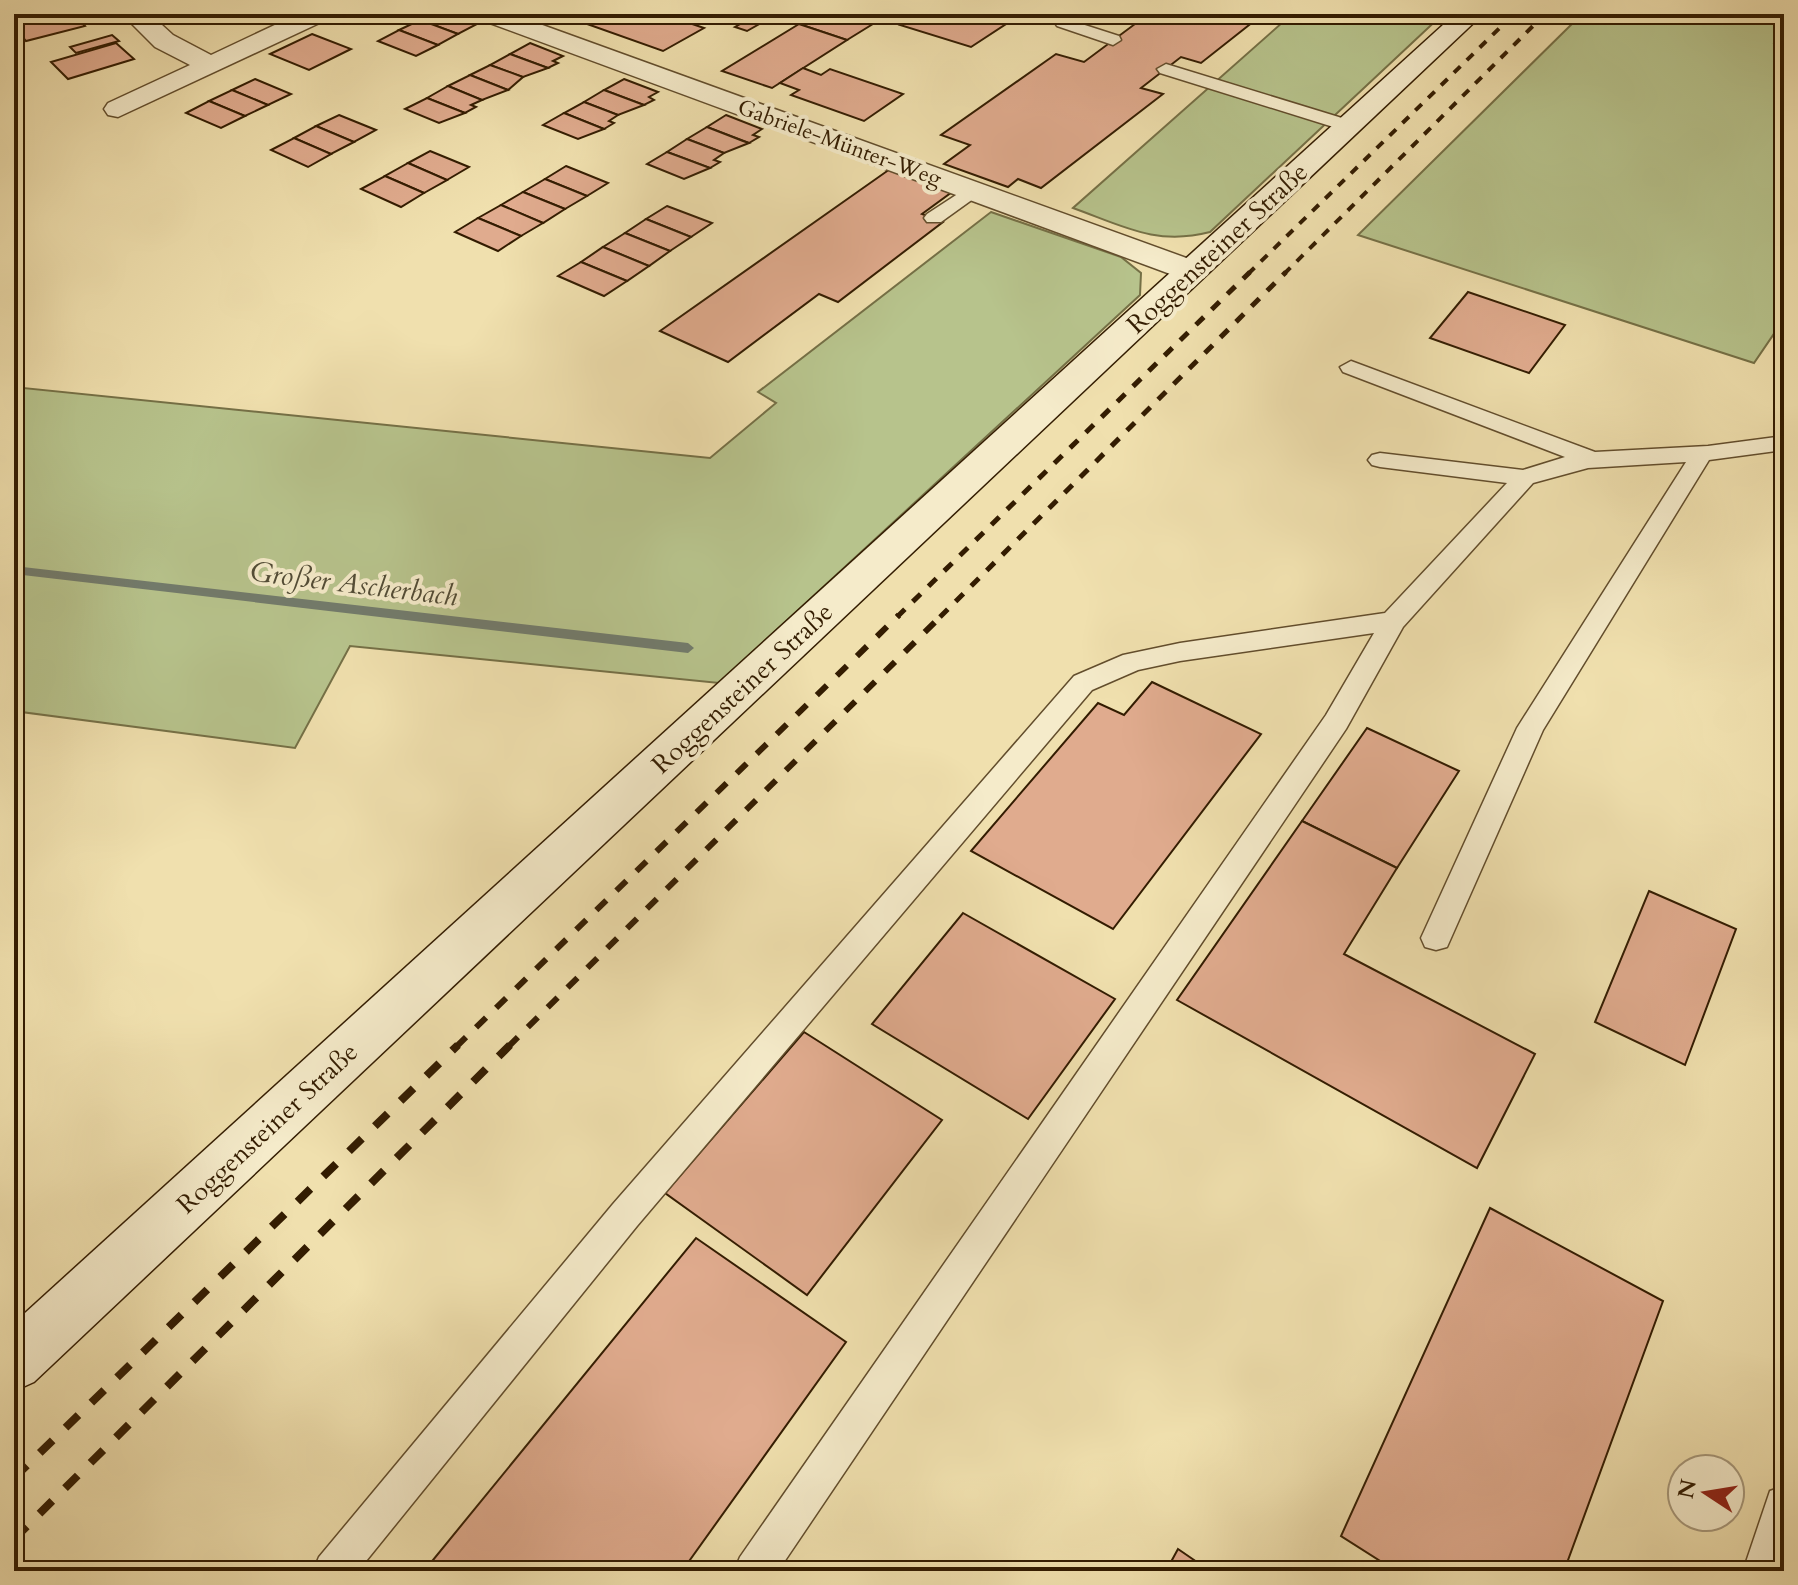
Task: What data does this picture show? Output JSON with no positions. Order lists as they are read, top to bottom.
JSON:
{
  "streets": {
    "street": ["Gabriele-Münter-Weg", "Roggensteiner Straße"]
  },
  "crossings": [
    ["Gabriele-Münter-Weg", "Roggensteiner Straße"]
  ],
  "water": ["Großer Ascherbach"],
  "north": "left"
}
